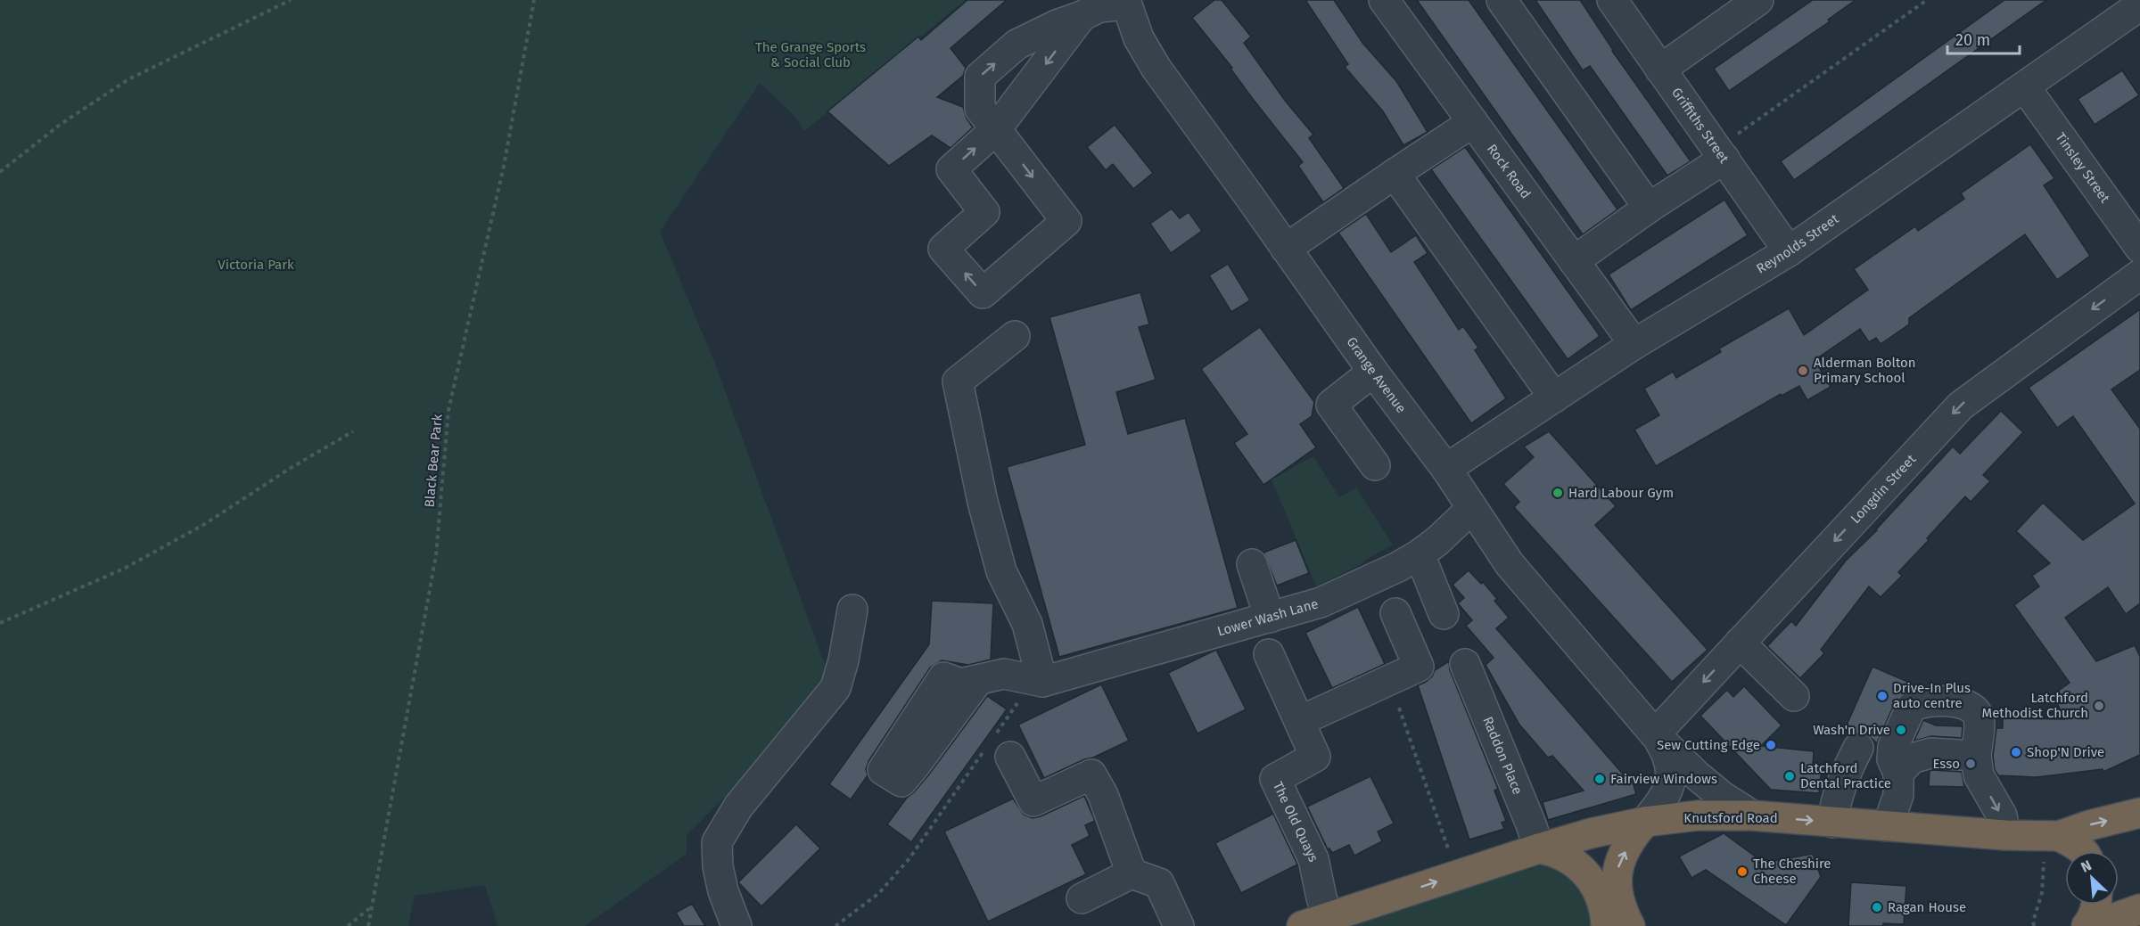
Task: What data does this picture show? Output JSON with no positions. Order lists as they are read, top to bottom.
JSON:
{
  "streets": {
    "highway": ["Knutsford Road"],
    "street": [
      "Griffiths Street",
      "Tinsley Street",
      "Rock Road",
      "Reynolds Street",
      "Grange Avenue",
      "Longdin Street",
      "Lower Wash Lane",
      "Raddon Place",
      "The Old Quays"
    ],
    "path": ["Black Bear Park"]
  },
  "crossings": [
    ["Griffiths Street", "Reynolds Street"],
    ["Tinsley Street", "Reynolds Street"],
    ["Rock Road", "Reynolds Street"],
    ["Reynolds Street", "Grange Avenue"],
    ["Grange Avenue", "Longdin Street"],
    ["Grange Avenue", "Lower Wash Lane"],
    ["Grange Avenue", "Knutsford Road"],
    ["Raddon Place", "Knutsford Road"],
    ["Knutsford Road", "The Old Quays"]
  ],
  "one_way": ["Longdin Street", "Knutsford Road"],
  "parks": ["The Grange Sports & Social Club", "Victoria Park"],
  "places": [
    "Alderman Bolton Primary School",
    "Hard Labour Gym",
    "Drive-In Plus auto centre",
    "Latchford Methodist Church",
    "Wash'n Drive",
    "Sew Cutting Edge",
    "Shop'N Drive",
    "Esso",
    "Latchford Dental Practice",
    "Fairview Windows",
    "The Cheshire Cheese",
    "Ragan House"
  ],
  "scale_bar": "20 m",
  "north": "top left"
}
